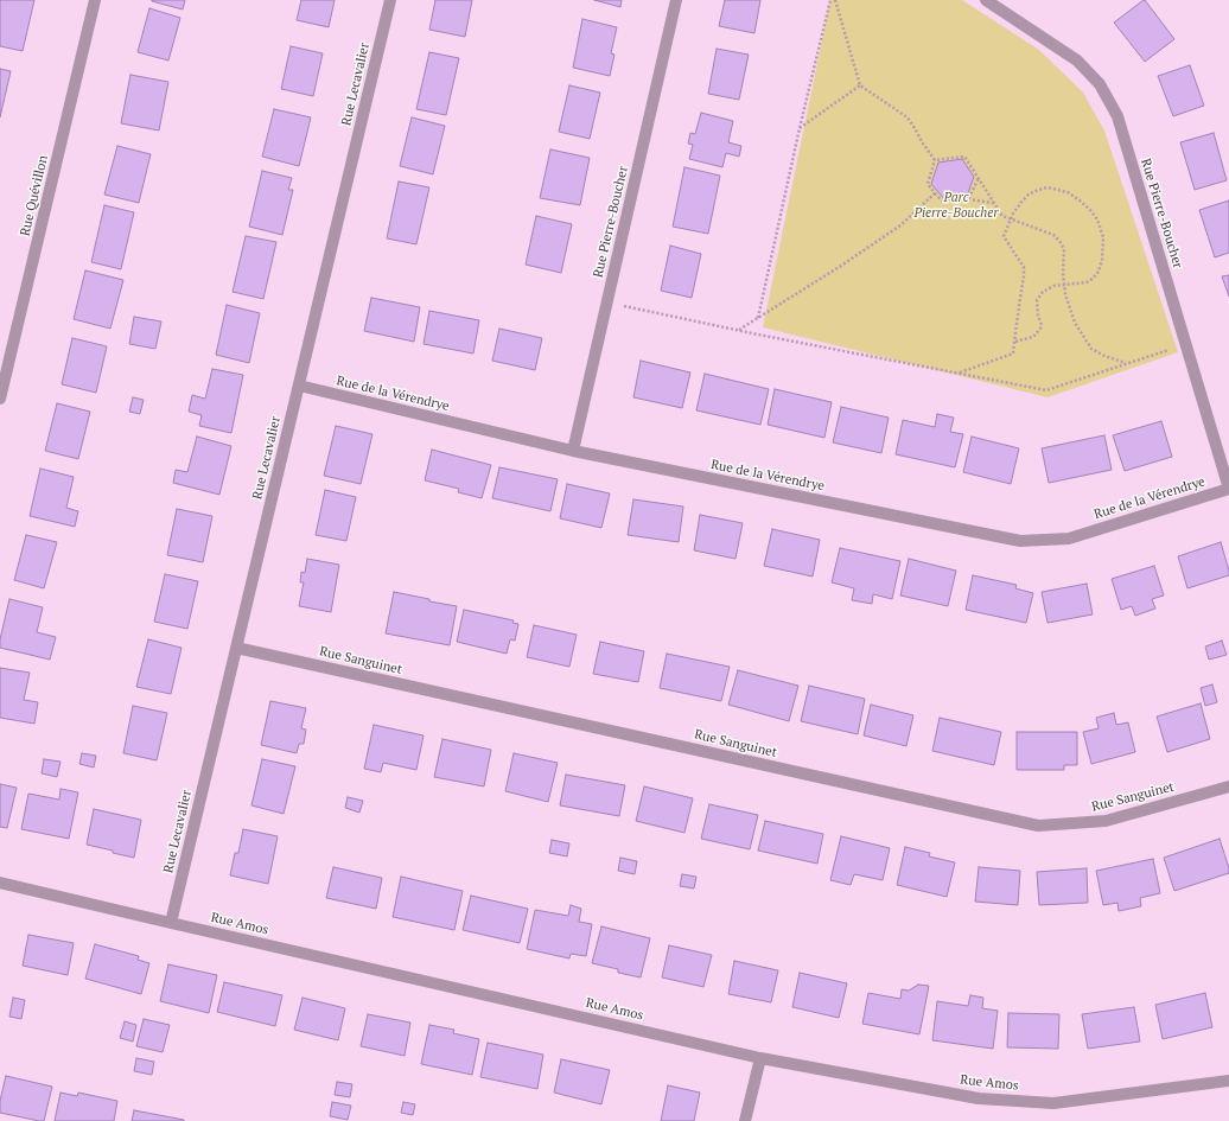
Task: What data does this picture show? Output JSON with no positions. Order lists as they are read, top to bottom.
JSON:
{
  "streets": {
    "street": [
      "Rue Lecavalier",
      "Rue Quévillon",
      "Rue Pierre-Boucher",
      "Rue de la Vérendrye",
      "Rue Sanguinet",
      "Rue Amos"
    ]
  },
  "crossings": [
    ["Rue Lecavalier", "Rue de la Vérendrye"],
    ["Rue Lecavalier", "Rue Sanguinet"],
    ["Rue Lecavalier", "Rue Amos"],
    ["Rue Pierre-Boucher", "Rue de la Vérendrye"]
  ],
  "parks": ["Parc Pierre-Boucher"]
}
